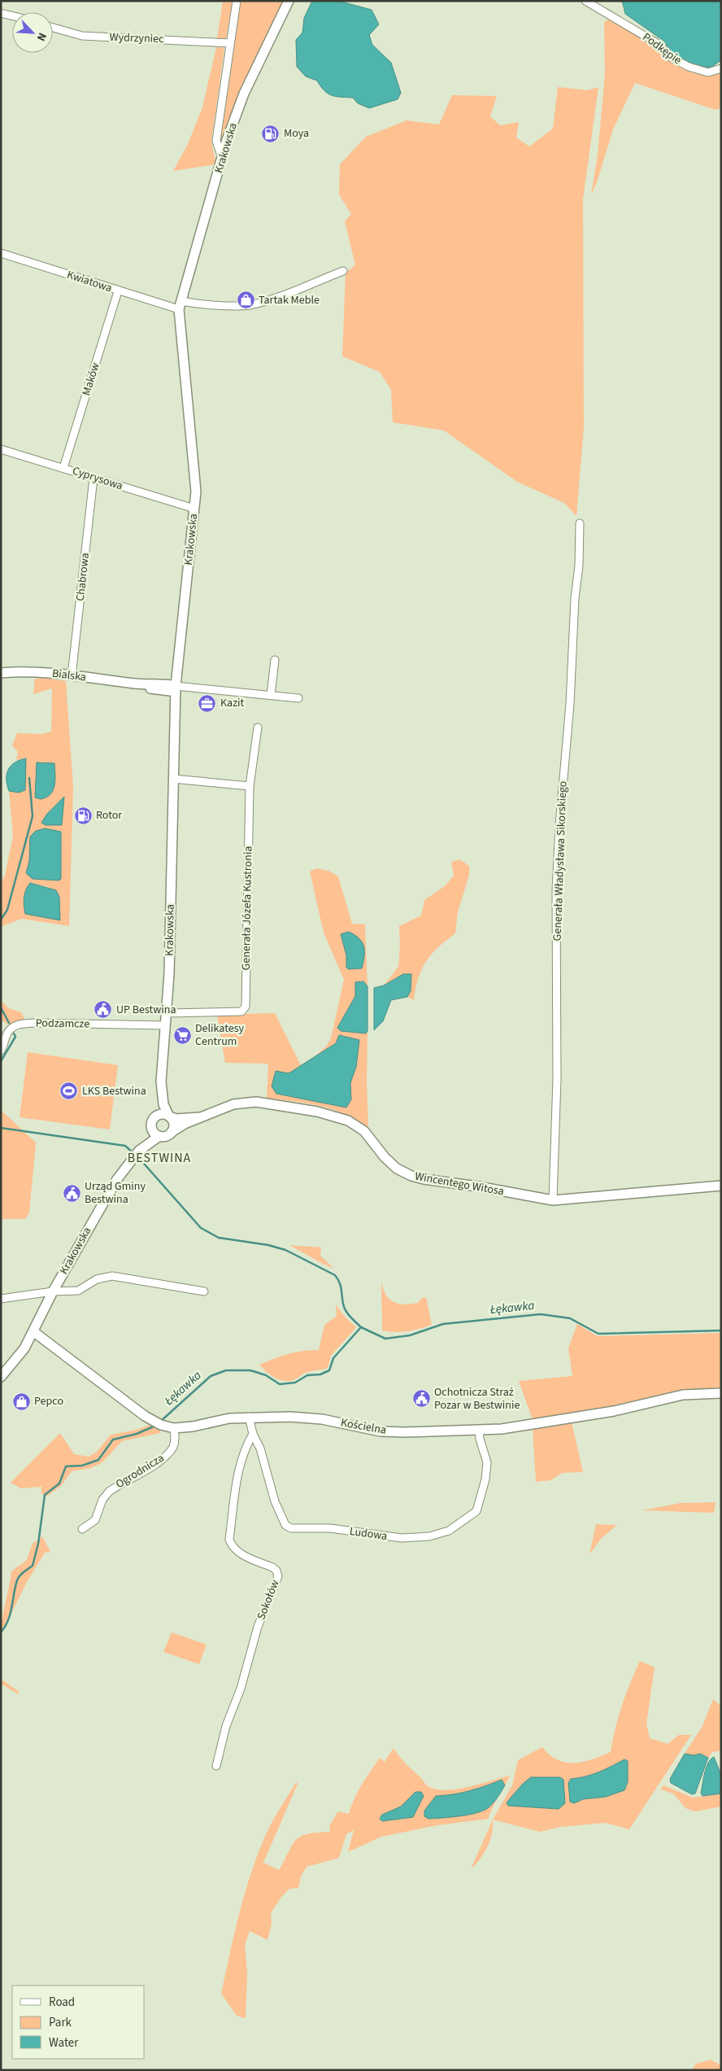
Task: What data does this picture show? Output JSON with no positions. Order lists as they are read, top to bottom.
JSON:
{
  "streets": {
    "street": [
      "Wydrzyniec",
      "Podkępie",
      "Krakowska",
      "Kwiatowa",
      "Maków",
      "Cyprysowa",
      "Chabrowa",
      "Bialska",
      "Generała Władysława Sikorskiego",
      "Generała Józefa Kustronia",
      "Podzamcze",
      "Wincentego Witosa",
      "Kościelna",
      "Ogrodnicza",
      "Ludowa",
      "Sokołów"
    ]
  },
  "crossings": [
    ["Krakowska", "Kwiatowa"],
    ["Krakowska", "Cyprysowa"],
    ["Krakowska", "Bialska"],
    ["Krakowska", "Generała Józefa Kustronia"],
    ["Krakowska", "Podzamcze"],
    ["Krakowska", "Wincentego Witosa"],
    ["Krakowska", "Kościelna"],
    ["Kwiatowa", "Maków"],
    ["Maków", "Cyprysowa"],
    ["Cyprysowa", "Chabrowa"],
    ["Chabrowa", "Bialska"],
    ["Generała Władysława Sikorskiego", "Wincentego Witosa"],
    ["Kościelna", "Ogrodnicza"],
    ["Kościelna", "Ludowa"],
    ["Ludowa", "Sokołów"]
  ],
  "districts": ["BESTWINA"],
  "water": ["Łękawka"],
  "places": {
    "fuel station": ["Moya", "Rotor"],
    "shop": ["Tartak Meble", "Pepco"],
    "office": ["Kazit"],
    "public building": ["UP Bestwina", "Urząd Gminy Bestwina", "Ochotnicza Straż Pozar w Bestwinie"],
    "supermarket": ["Delikatesy Centrum"],
    "sports": ["LKS Bestwina"]
  },
  "legend": ["Road", "Park", "Water"],
  "north": "bottom right"
}
